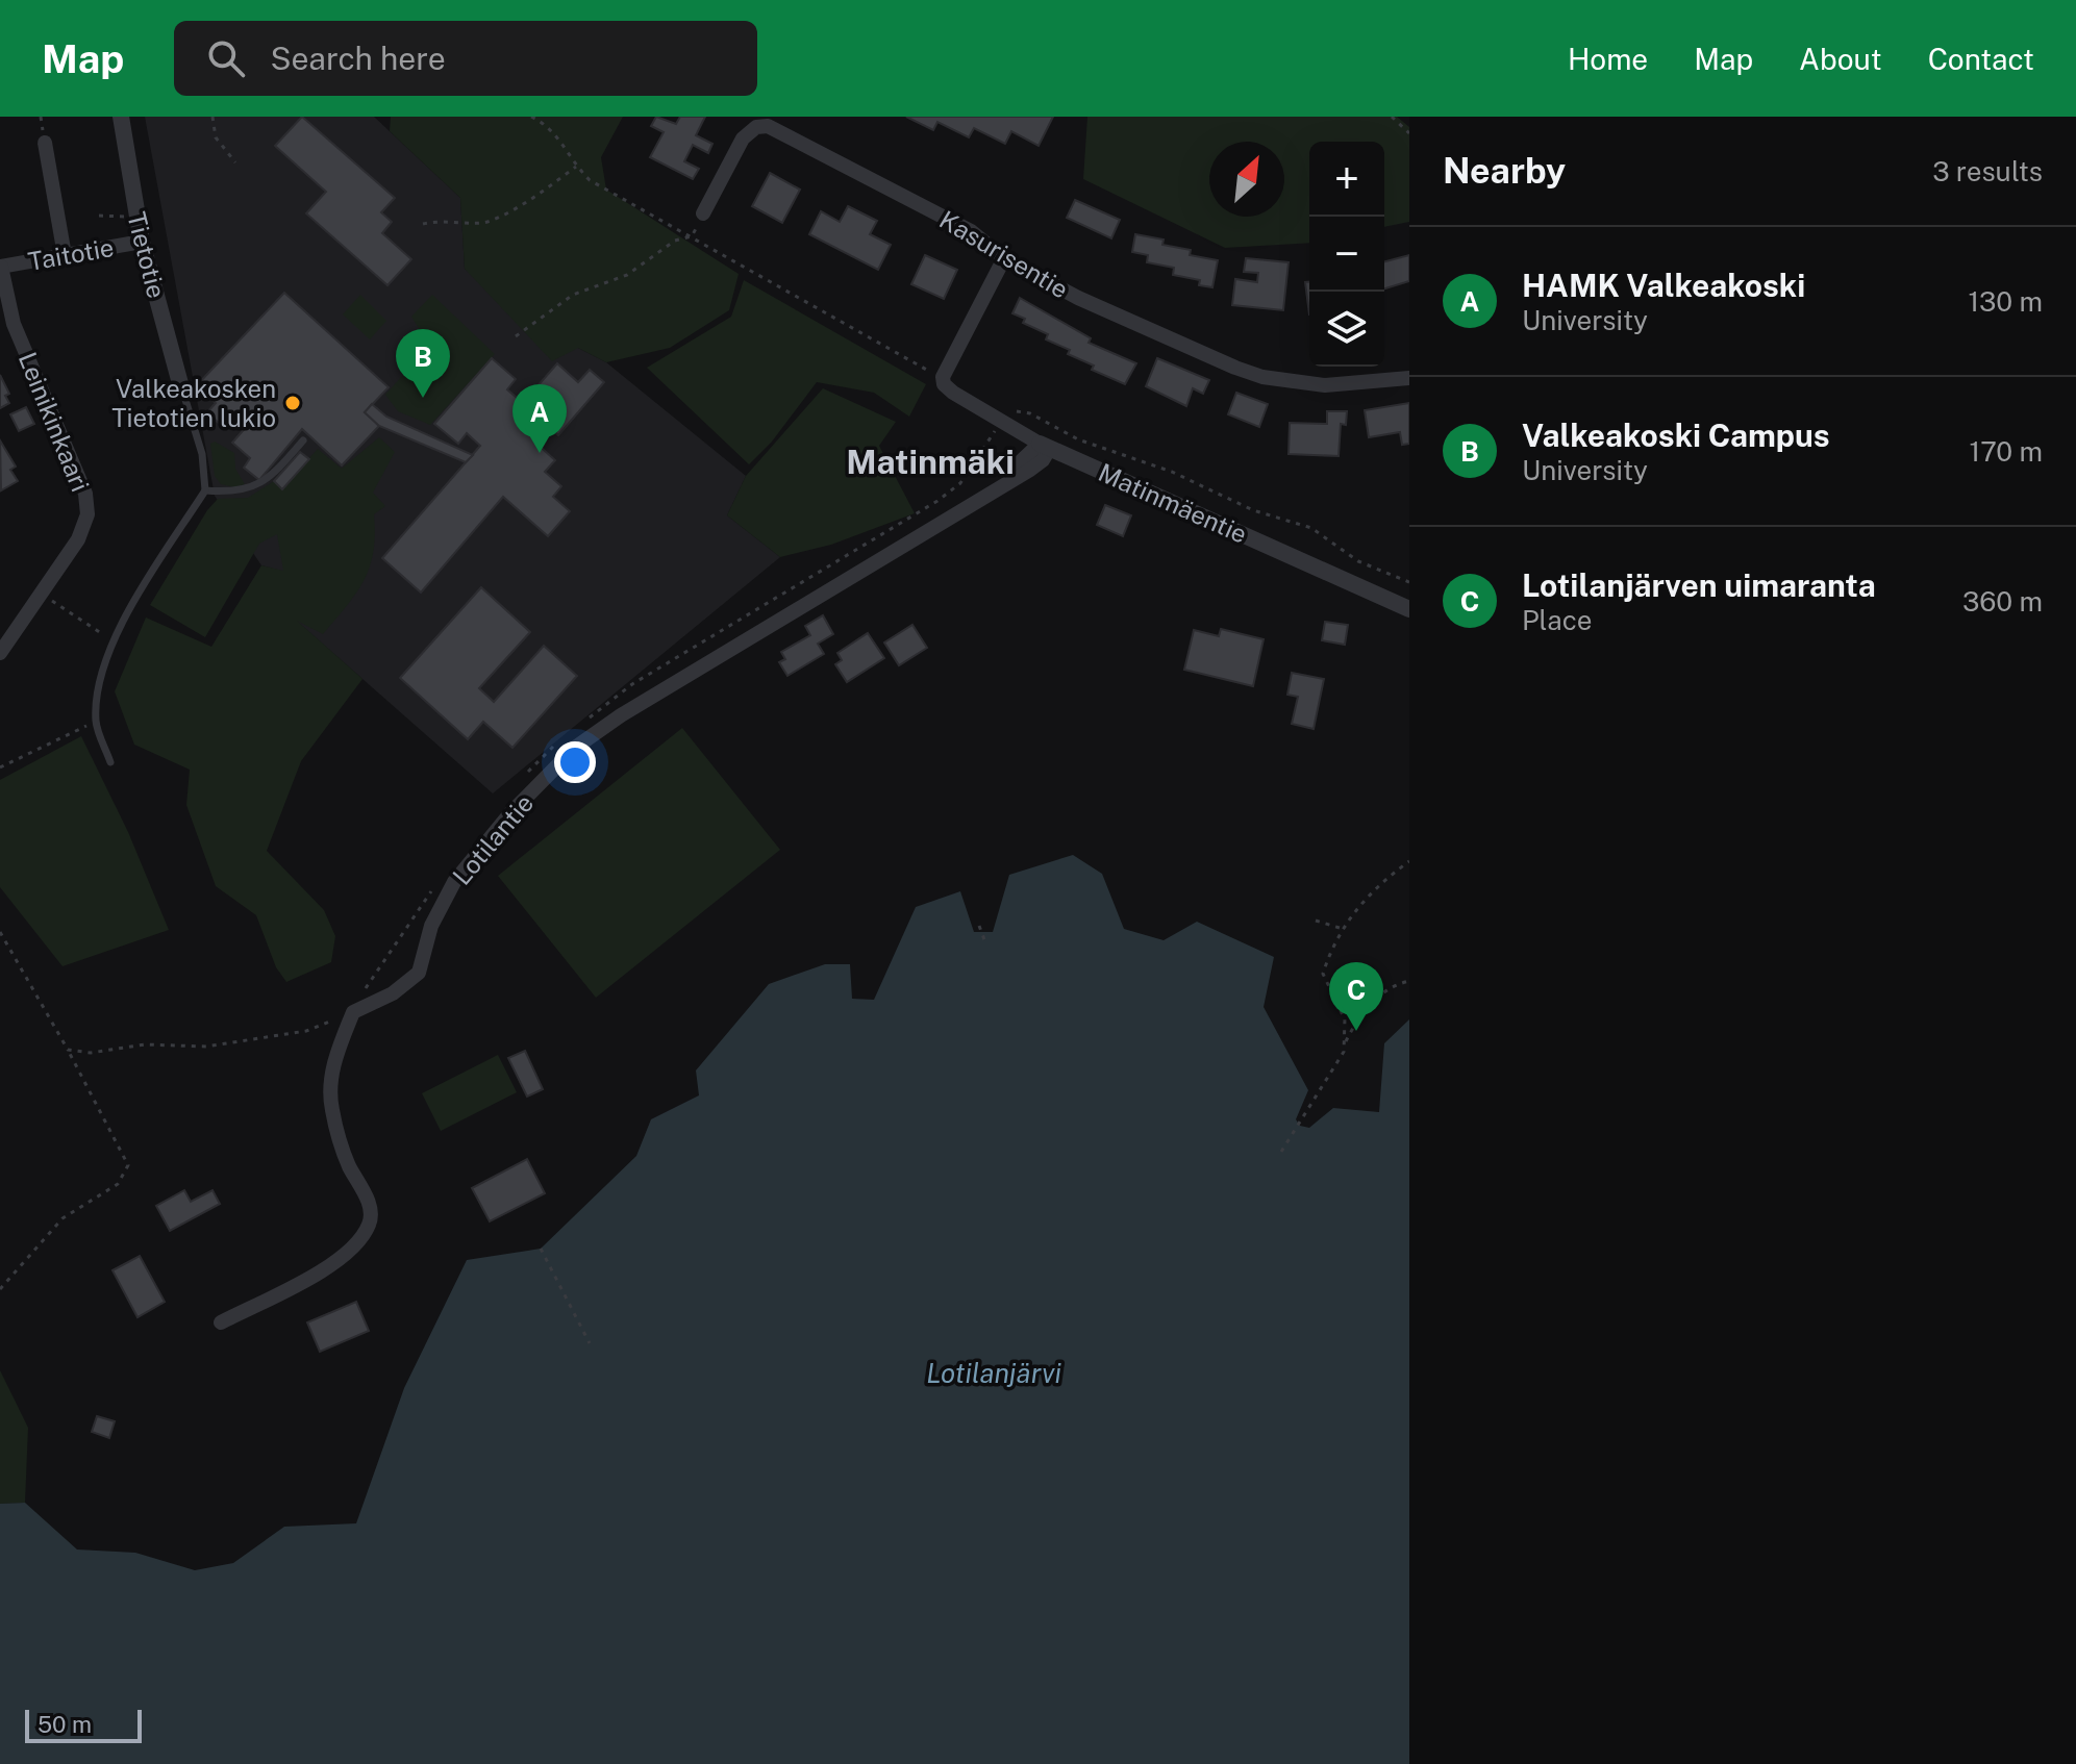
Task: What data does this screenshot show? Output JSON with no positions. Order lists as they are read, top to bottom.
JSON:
{
  "streets": {
    "street": [
      "Taitotie",
      "Kasurisentie",
      "Tietotie",
      "Leinikinkaari",
      "Matinmäentie",
      "Lotilantie"
    ]
  },
  "crossings": [
    ["Taitotie", "Tietotie"],
    ["Taitotie", "Leinikinkaari"],
    ["Matinmäentie", "Lotilantie"]
  ],
  "districts": ["Matinmäki"],
  "water": ["Lotilanjärvi"],
  "places": ["Valkeakosken Tietotien lukio"],
  "scale_bar": "50 m",
  "north": "top right",
  "page": {
    "header": "Map",
    "search": "Search here",
    "nav": [
      "Home",
      "Map",
      "About",
      "Contact"
    ],
    "heading": ["Nearby", "3 results"],
    "map_buttons": ["+", "−"],
    "list": [
      {
        "mark": "A",
        "name": "HAMK Valkeakoski",
        "note": "University",
        "value": "130 m"
      },
      {
        "mark": "B",
        "name": "Valkeakoski Campus",
        "note": "University",
        "value": "170 m"
      },
      {
        "mark": "C",
        "name": "Lotilanjärven uimaranta",
        "note": "Place",
        "value": "360 m"
      }
    ],
    "pins": ["B", "A", "C"],
    "scale": "50 m"
  }
}
